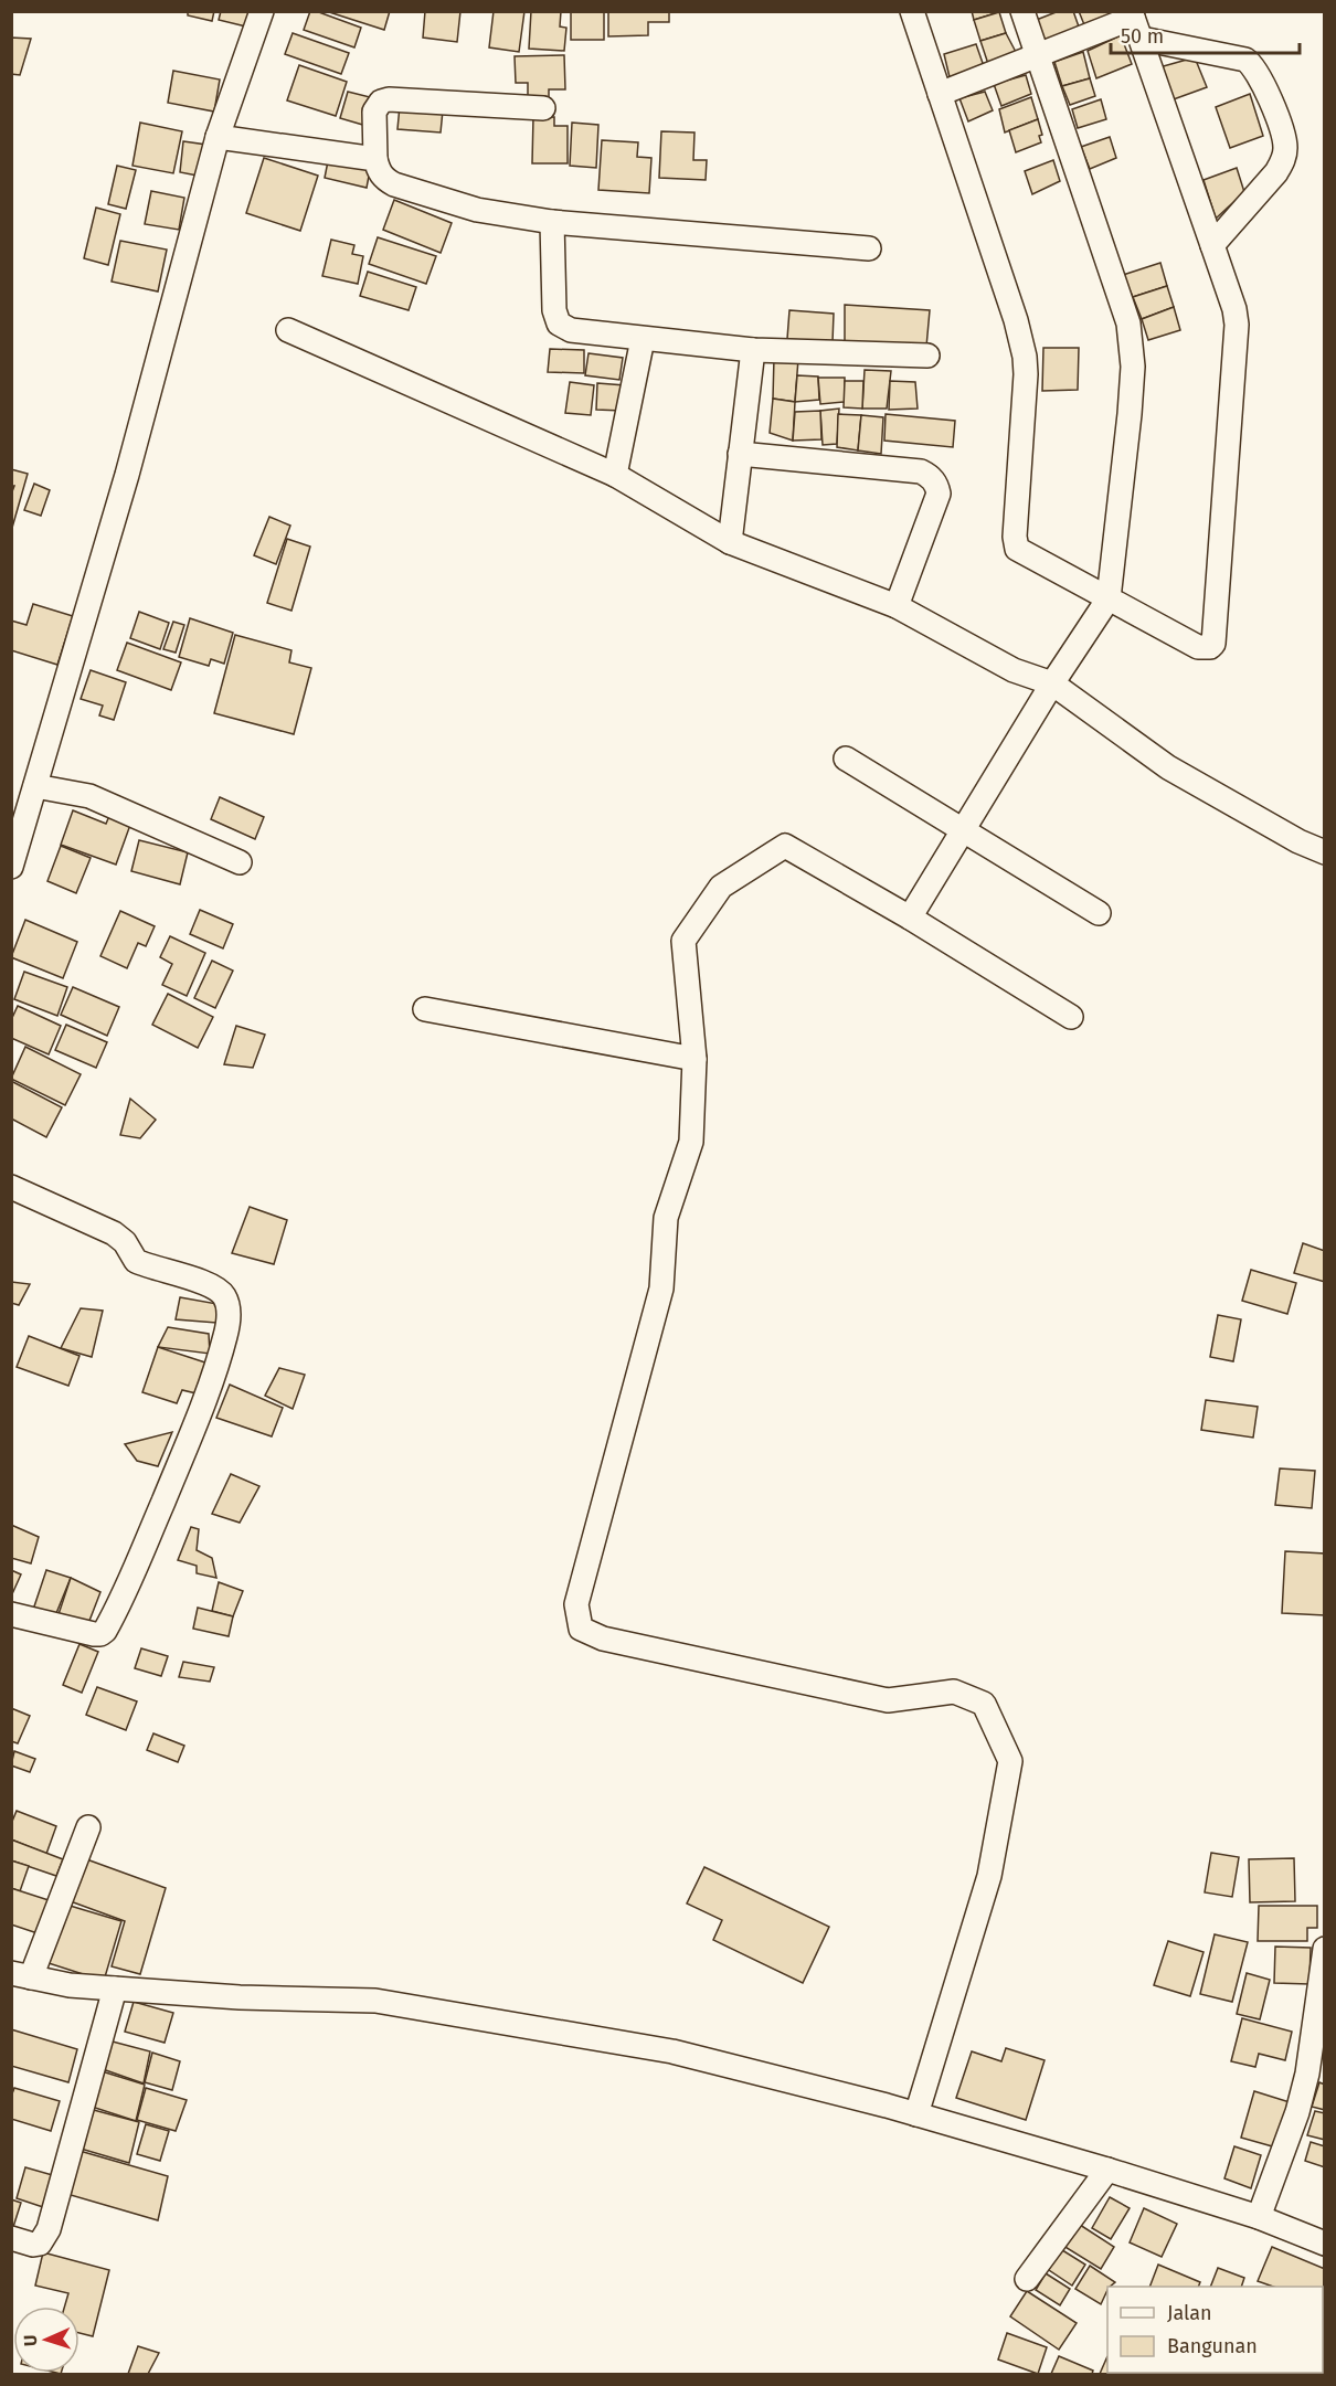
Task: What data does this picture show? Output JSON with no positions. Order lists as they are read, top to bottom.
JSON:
{
  "legend": ["Jalan", "Bangunan"],
  "scale_bar": "50 m",
  "north": "left"
}
